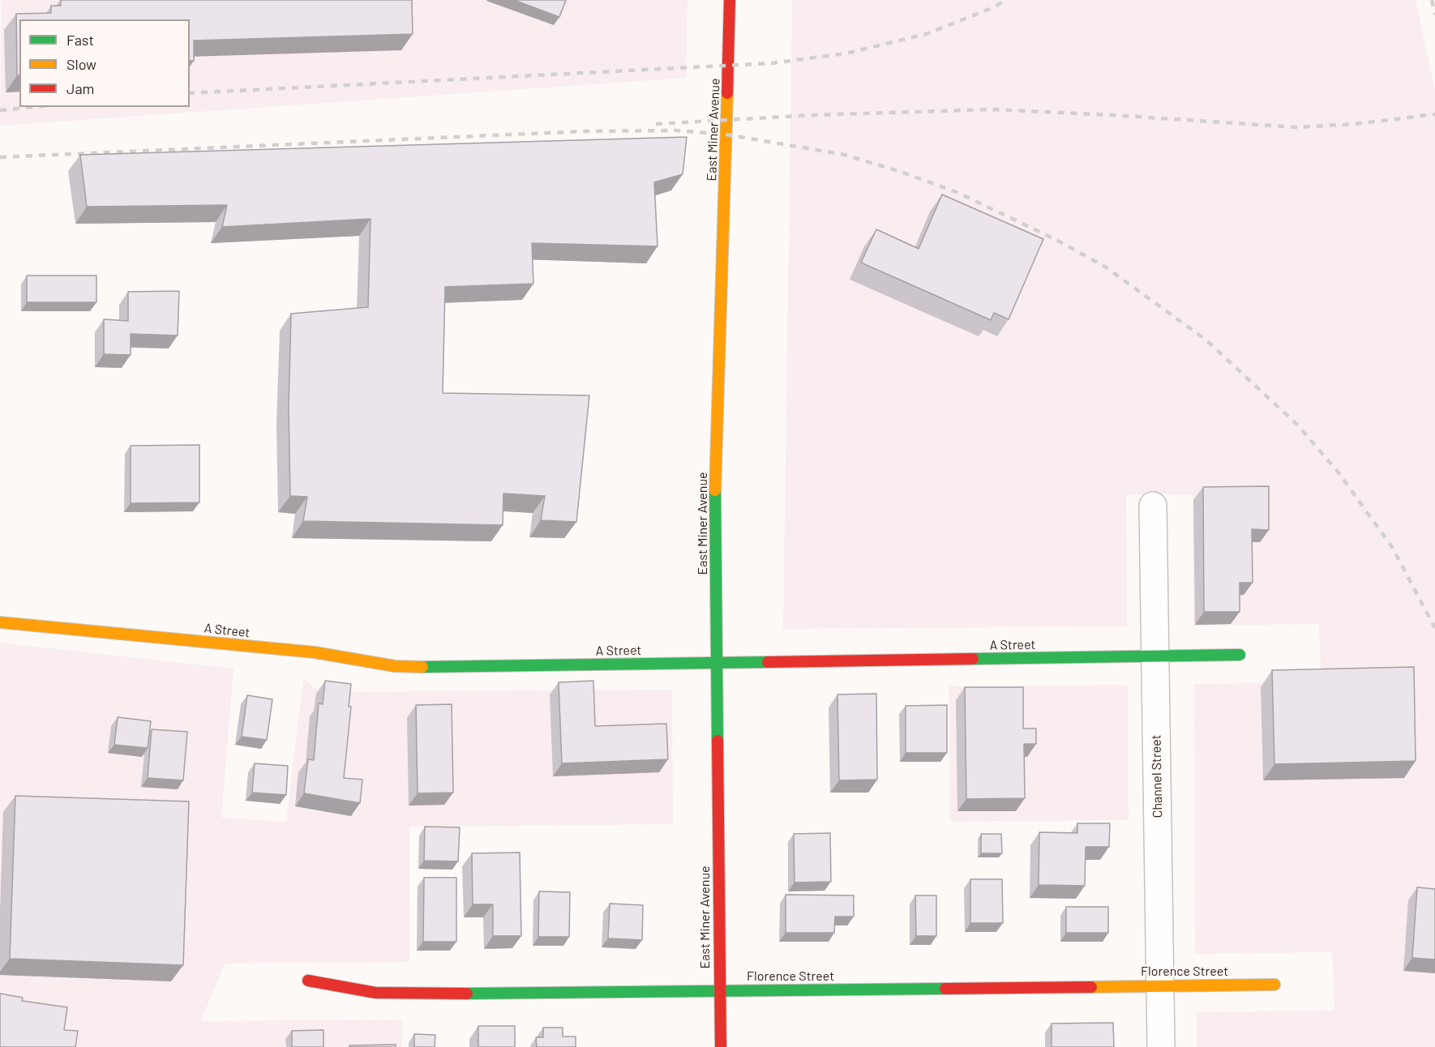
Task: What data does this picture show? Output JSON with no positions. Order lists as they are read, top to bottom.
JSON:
{
  "streets": {
    "street": [
      "East Miner Avenue",
      "A Street",
      "Channel Street",
      "Florence Street"
    ]
  },
  "crossings": [
    ["East Miner Avenue", "A Street"],
    ["East Miner Avenue", "Florence Street"],
    ["A Street", "Channel Street"],
    ["Channel Street", "Florence Street"]
  ],
  "legend": ["Fast", "Slow", "Jam"]
}
